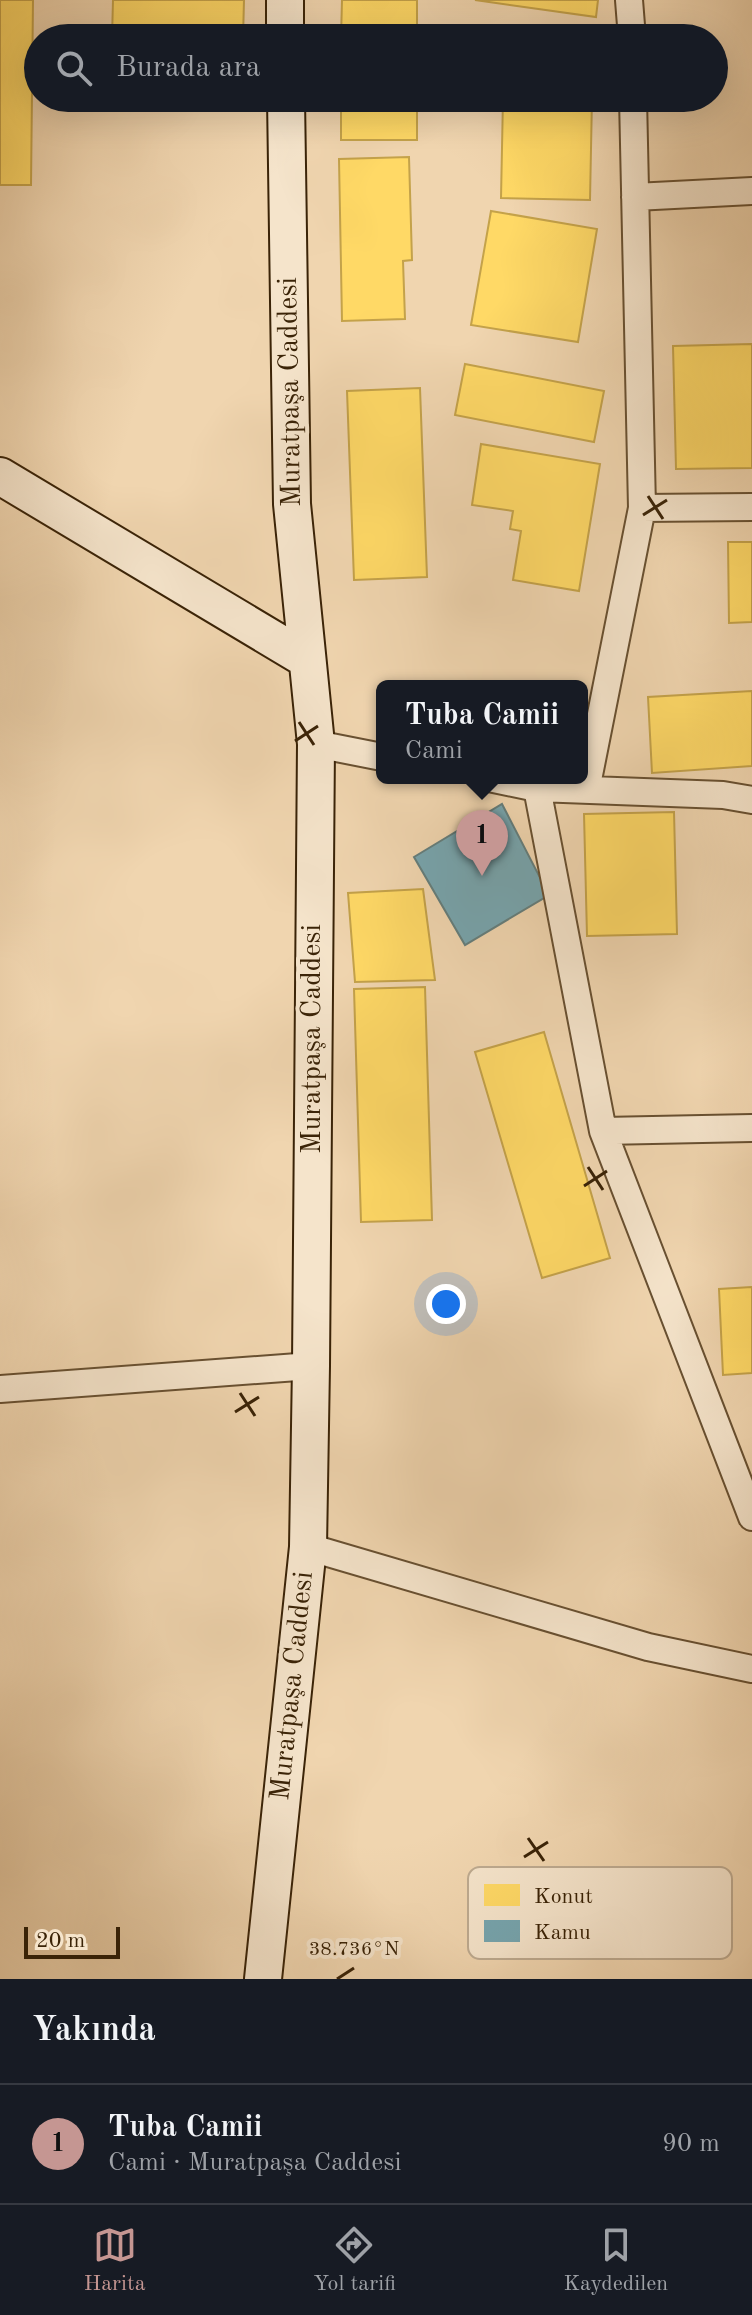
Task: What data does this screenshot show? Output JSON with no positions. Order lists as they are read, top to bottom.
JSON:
{
  "streets": {
    "street": ["Muratpaşa Caddesi"]
  },
  "legend": ["Konut", "Kamu"],
  "scale_bar": "20 m",
  "page": {
    "search": "Burada ara",
    "popup": ["Tuba Camii", "Cami"],
    "pins": "1",
    "scale": "20 m",
    "heading": "Yakında",
    "list": [
      {
        "mark": "1",
        "name": "Tuba Camii",
        "note": "Cami · Muratpaşa Caddesi",
        "value": "90 m"
      }
    ],
    "nav": ["Harita", "Yol tarifi", "Kaydedilen"]
  },
  "coordinates": ["38.736°N"]
}
